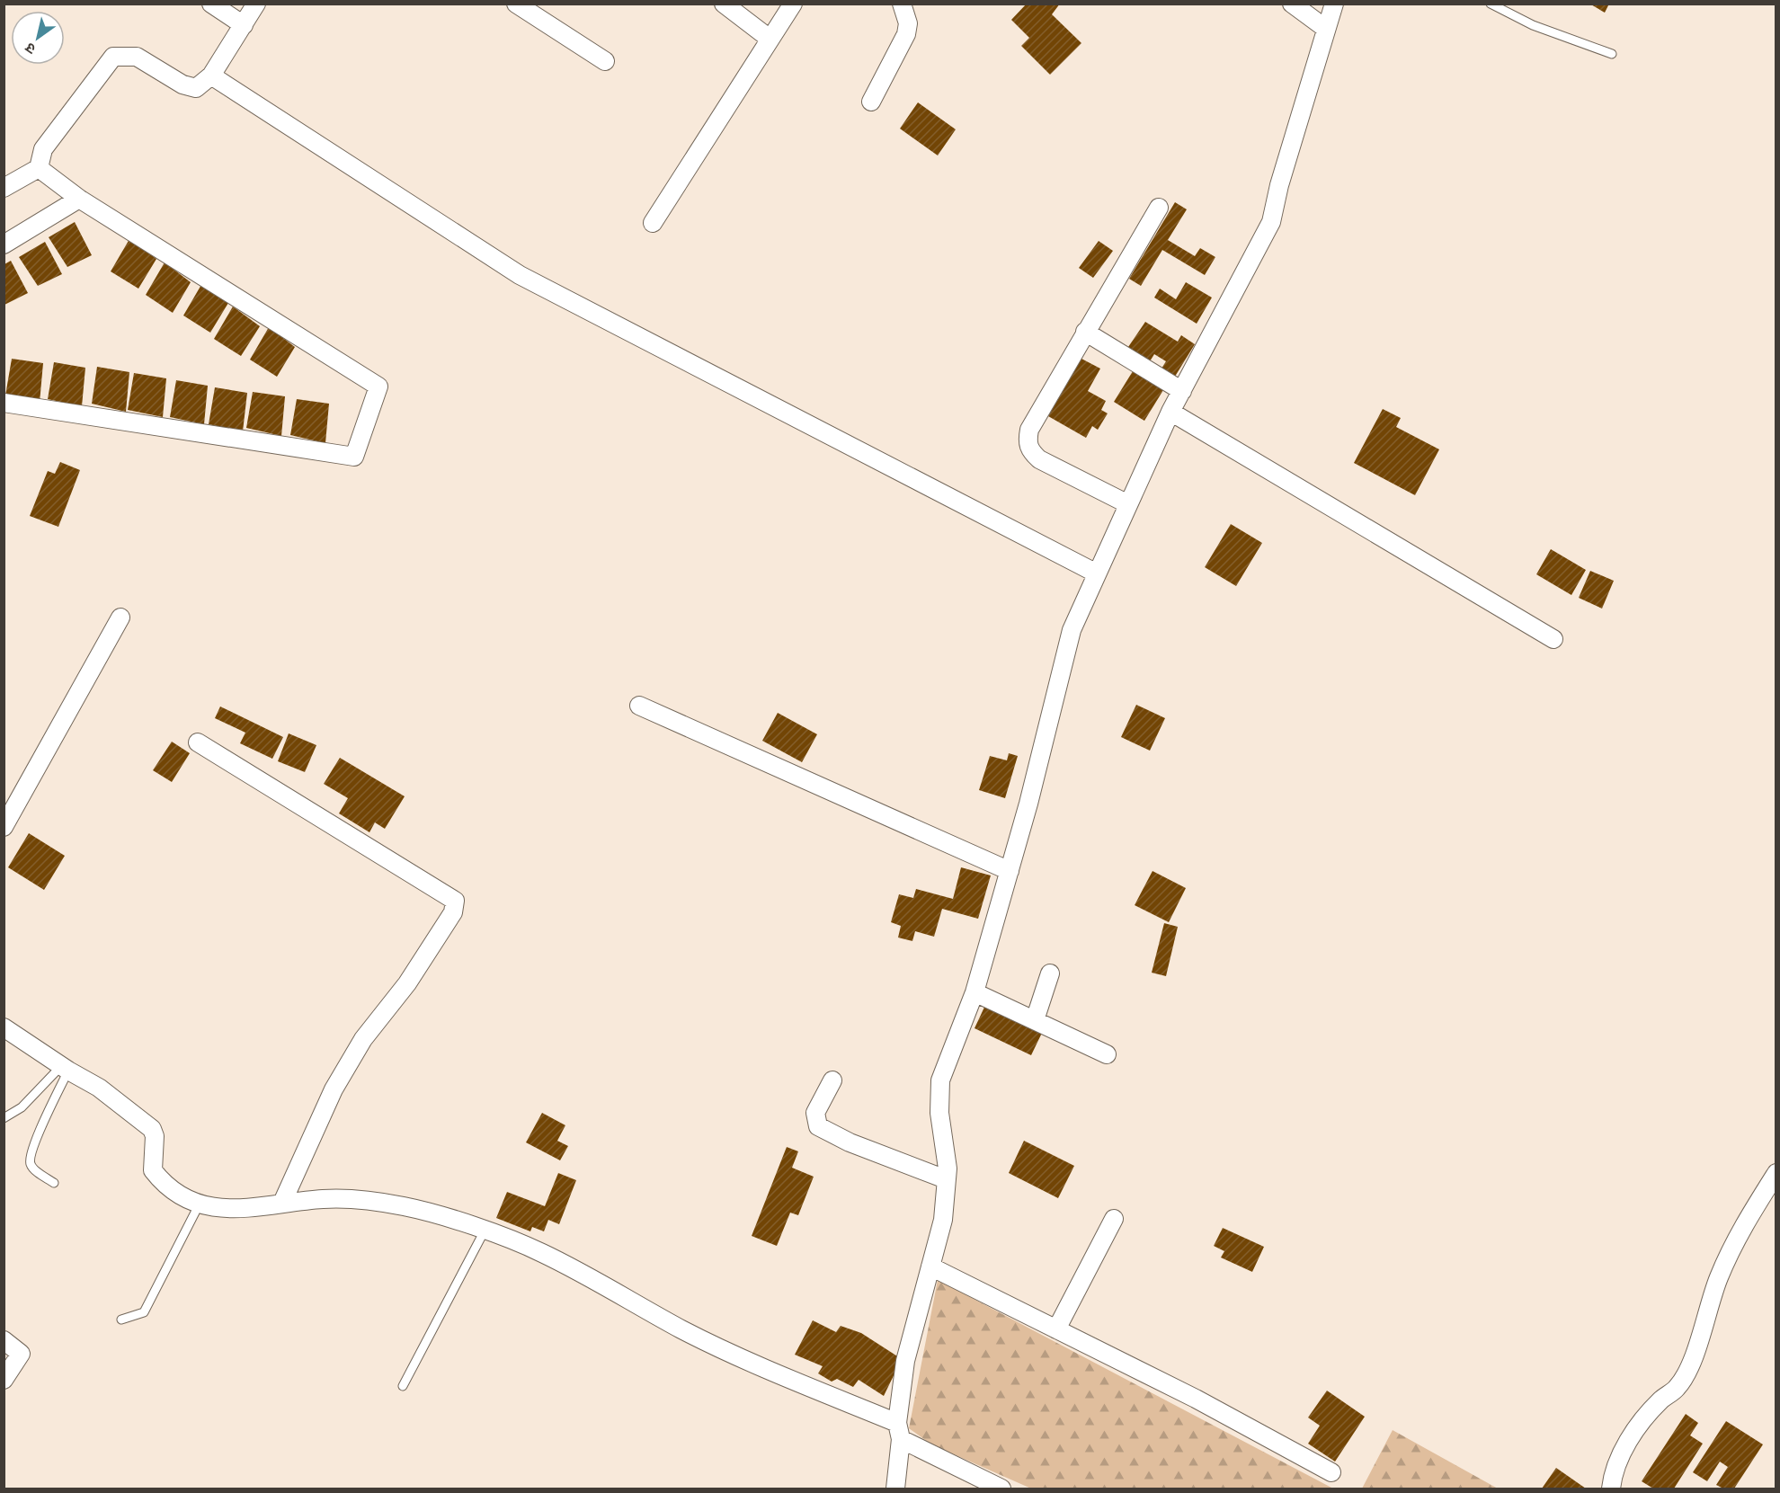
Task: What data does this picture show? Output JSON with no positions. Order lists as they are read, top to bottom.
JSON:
{
  "north": "bottom left"
}
